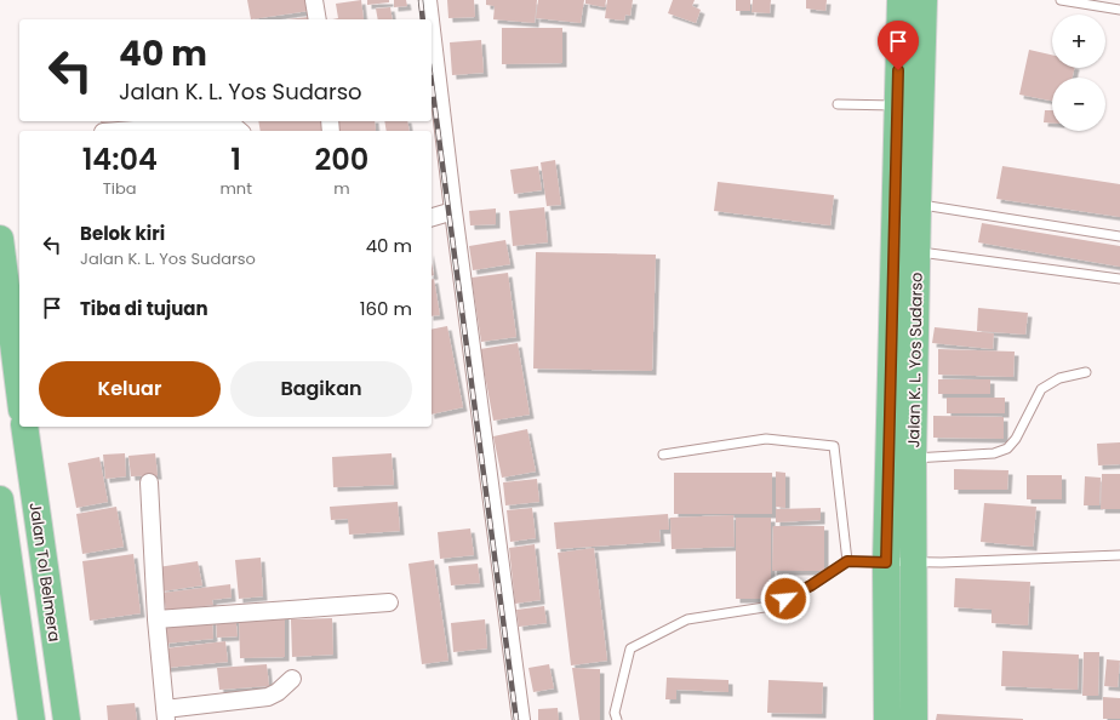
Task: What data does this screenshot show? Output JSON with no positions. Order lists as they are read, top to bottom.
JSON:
{
  "streets": {
    "highway": ["Jalan K. L. Yos Sudarso", "Jalan Tol Belmera"]
  },
  "page": {
    "map_buttons": ["+", "−"],
    "turn": ["40 m", "Jalan K. L. Yos Sudarso"],
    "eta": [
      "14:04",
      "Tiba",
      "1",
      "mnt",
      "200",
      "m"
    ],
    "list": [
      {
        "name": "Belok kiri",
        "note": "Jalan K. L. Yos Sudarso",
        "value": "40 m"
      },
      {
        "name": "Tiba di tujuan",
        "value": "160 m"
      }
    ],
    "buttons": ["Keluar", "Bagikan"]
  }
}
